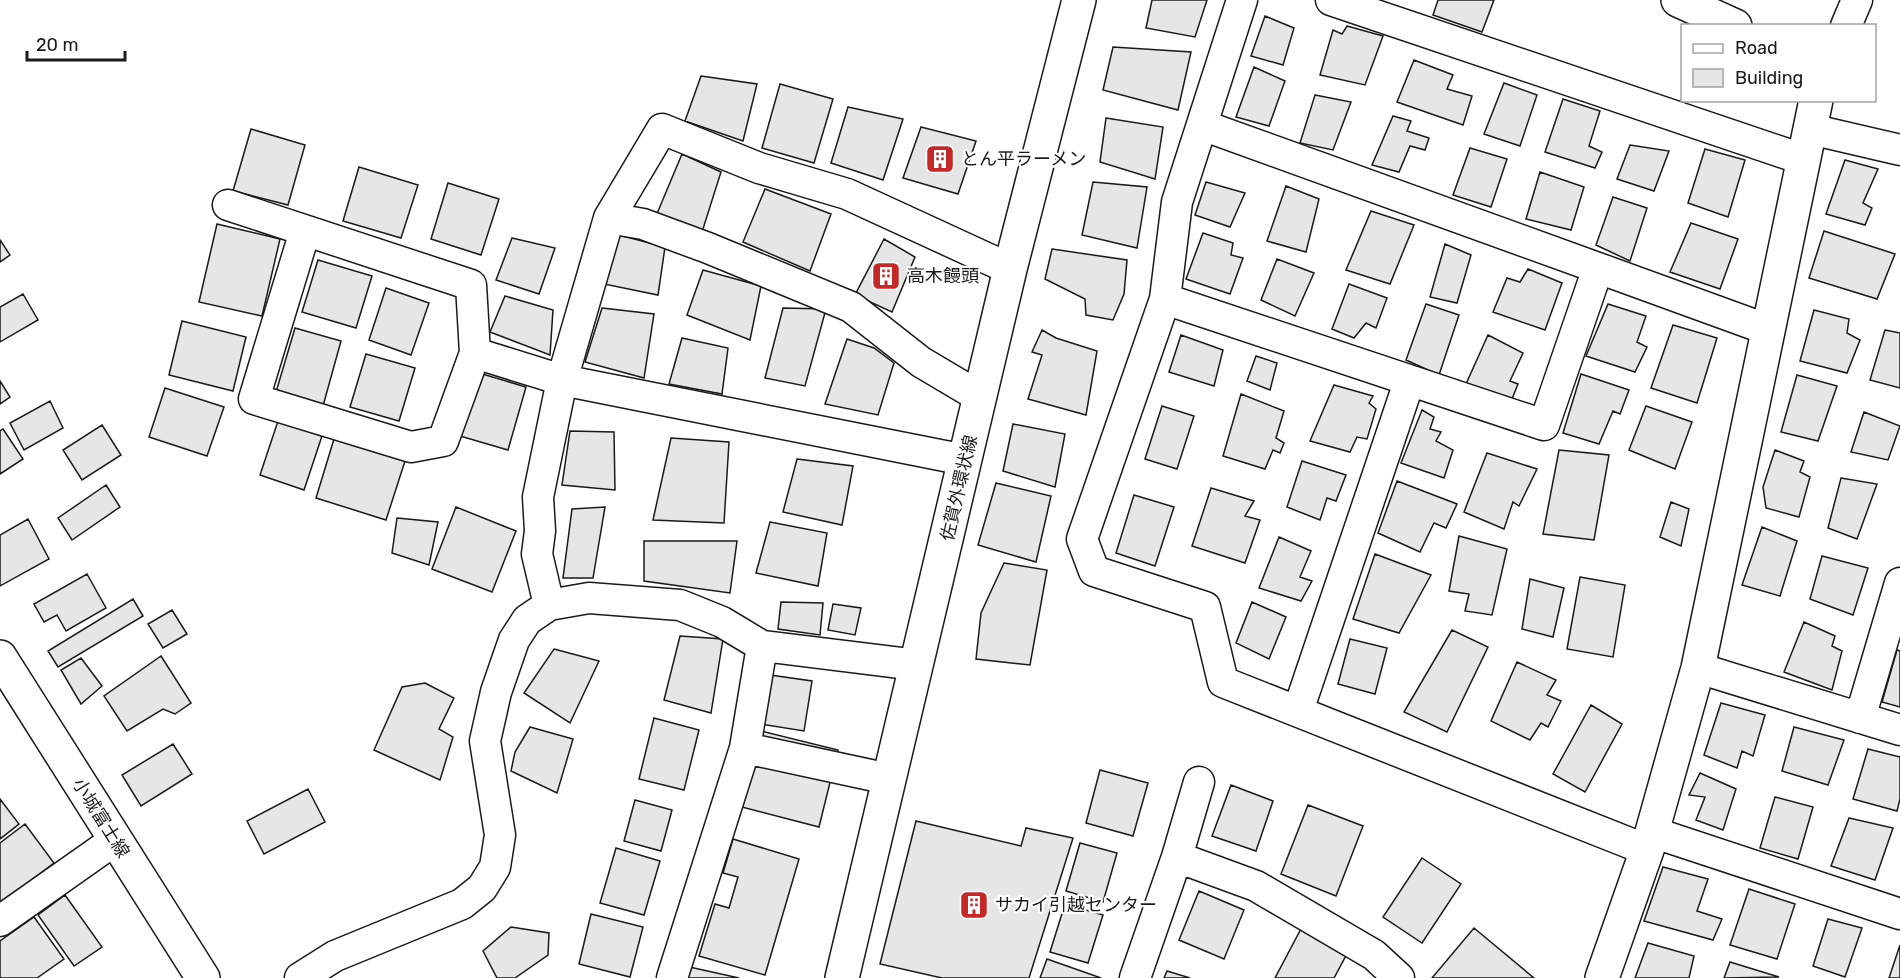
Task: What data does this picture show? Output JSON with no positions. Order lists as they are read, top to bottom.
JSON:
{
  "streets": {
    "main road": ["佐賀外環状線", "小城富士線"]
  },
  "places": {
    "building": ["とん平ラーメン", "高木饅頭", "サカイ引越センター"]
  },
  "legend": ["Road", "Building"],
  "scale_bar": "20 m"
}
